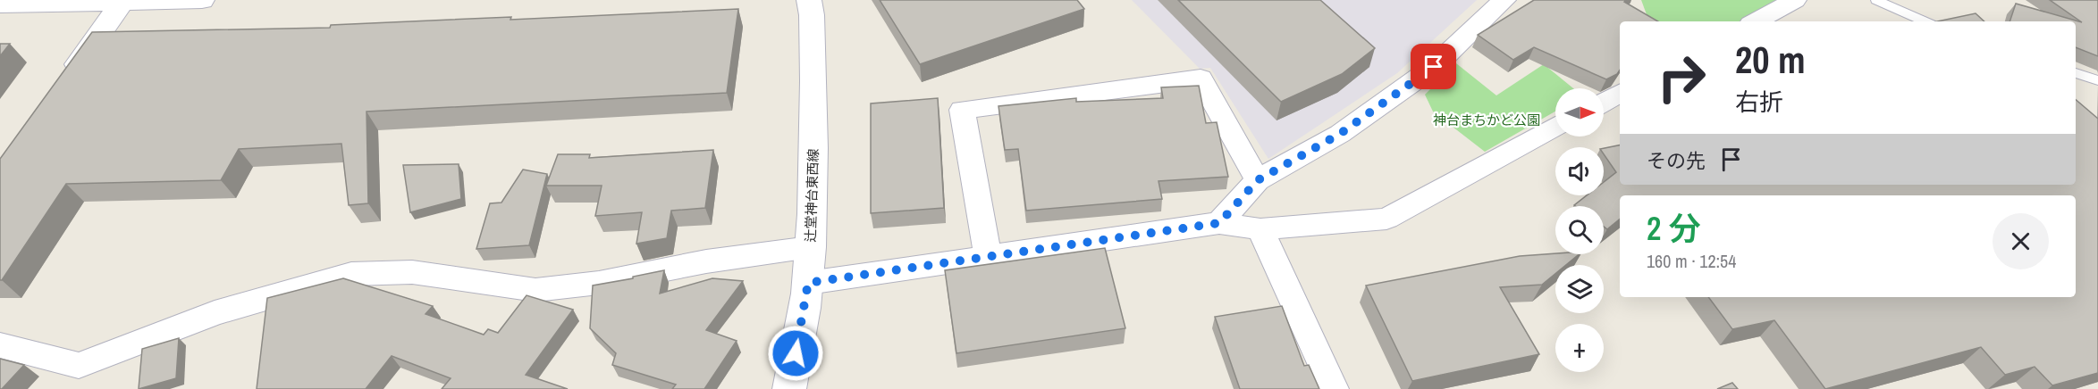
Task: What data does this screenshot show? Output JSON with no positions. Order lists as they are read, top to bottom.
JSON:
{
  "streets": {
    "street": ["辻堂神台東西線"]
  },
  "parks": ["神台まちかど公園"],
  "north": "right",
  "page": {
    "turn": ["20 m", "右折"],
    "map_buttons": "+",
    "then": "その先",
    "heading": ["2 分", "160 m · 12:54"]
  }
}
